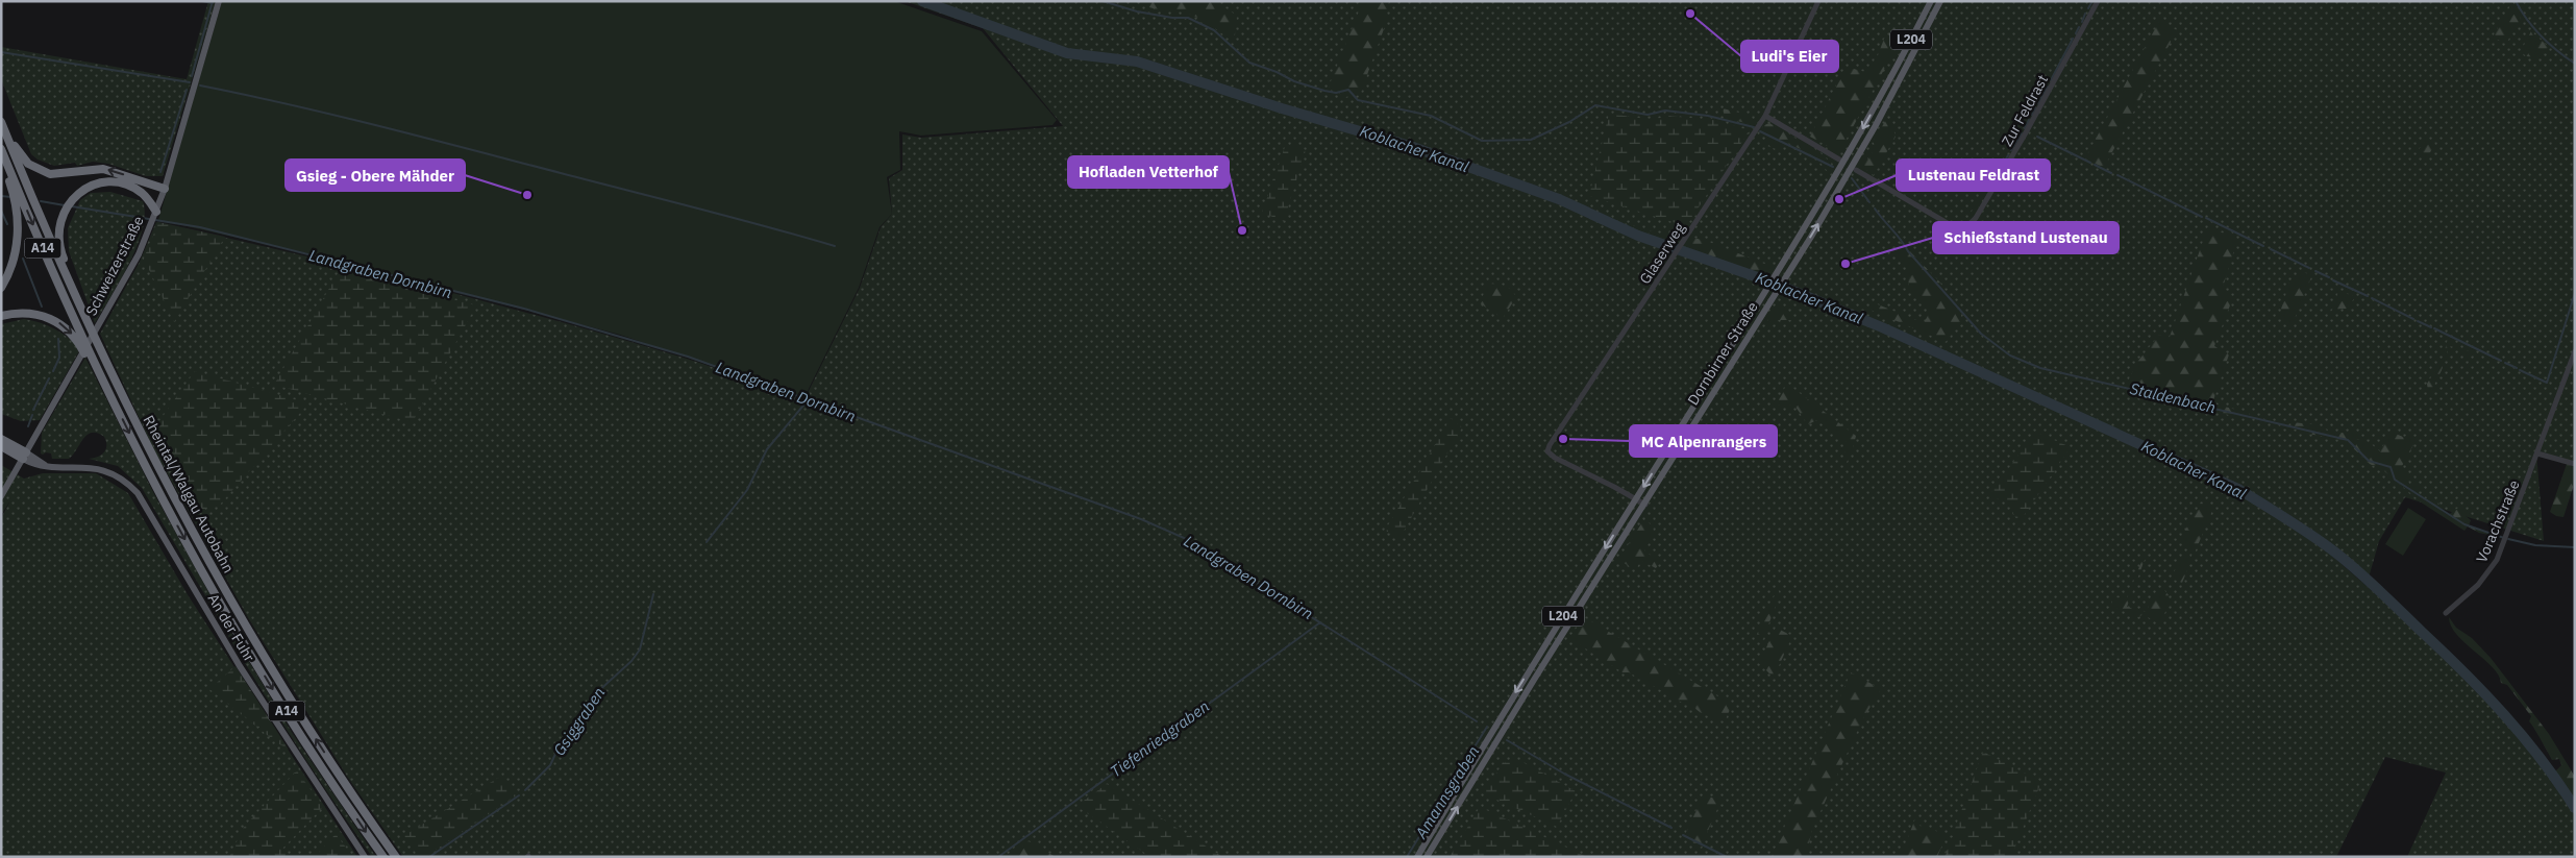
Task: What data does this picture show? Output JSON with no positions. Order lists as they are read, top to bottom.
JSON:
{
  "streets": {
    "highway": ["A14", "Rheintal/Walgau Autobahn"],
    "main road": [
      "L204",
      "Schweizerstraße",
      "Dornbirner Straße",
      "An der Fuhr"
    ],
    "street": ["Zur Feldrast", "Glaserweg", "Vorachstraße"]
  },
  "crossings": [
    ["Glaserweg", "Dornbirner Straße"],
    ["Schweizerstraße", "An der Fuhr"]
  ],
  "water": [
    "Koblacher Kanal",
    "Landgraben Dornbirn",
    "Staldenbach",
    "Gsiggraben",
    "Tiefenriedgraben",
    "Amannsgraben"
  ],
  "places": [
    "Ludi's Eier",
    "Gsieg - Obere Mähder",
    "Lustenau Feldrast",
    "Hofladen Vetterhof",
    "Schießstand Lustenau",
    "MC Alpenrangers"
  ]
}
